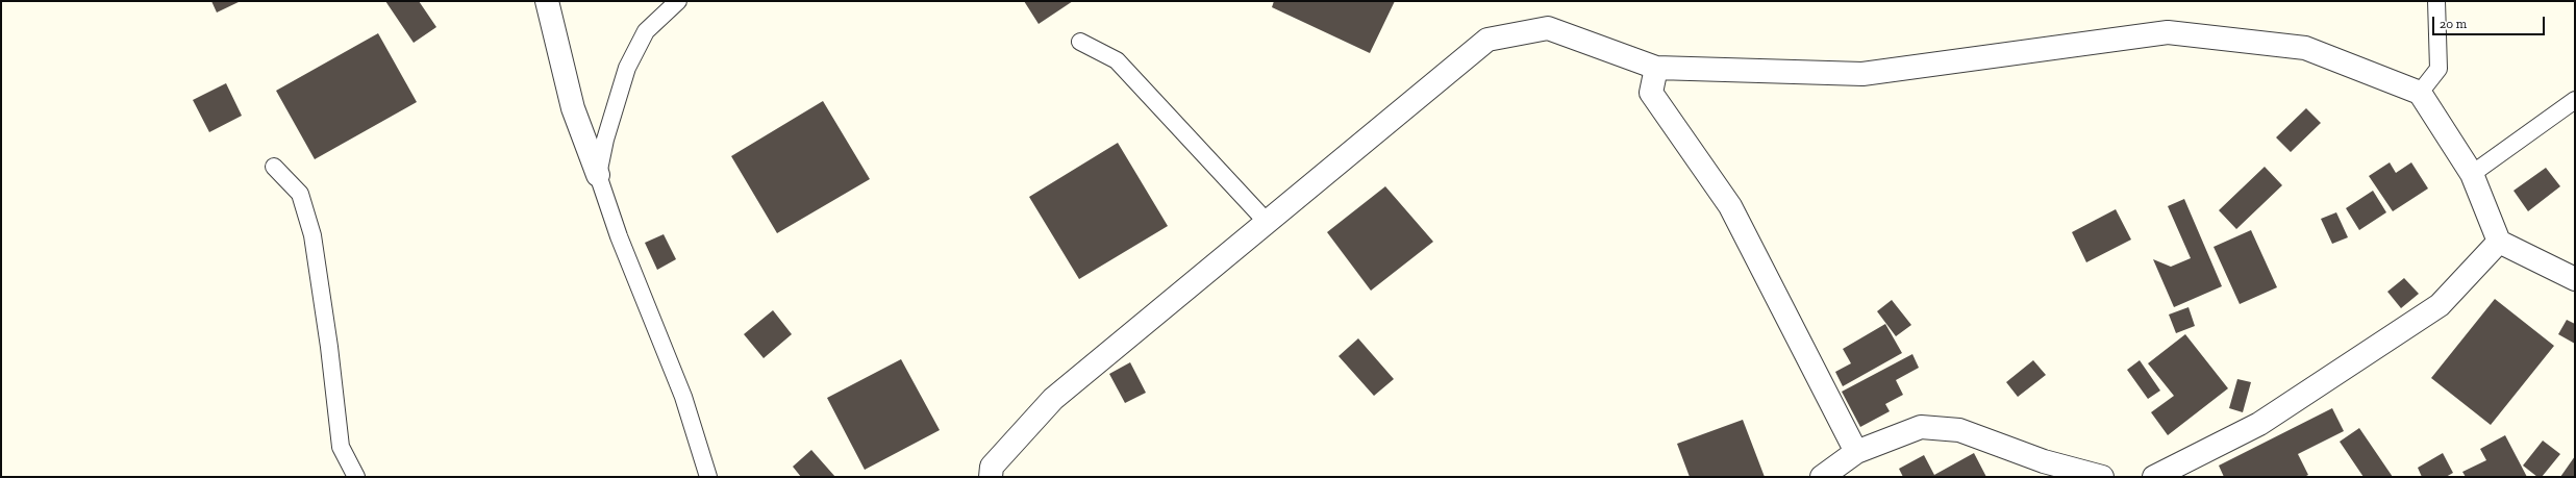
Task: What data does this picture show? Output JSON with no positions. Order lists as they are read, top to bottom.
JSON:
{
  "scale_bar": "20 m"
}
